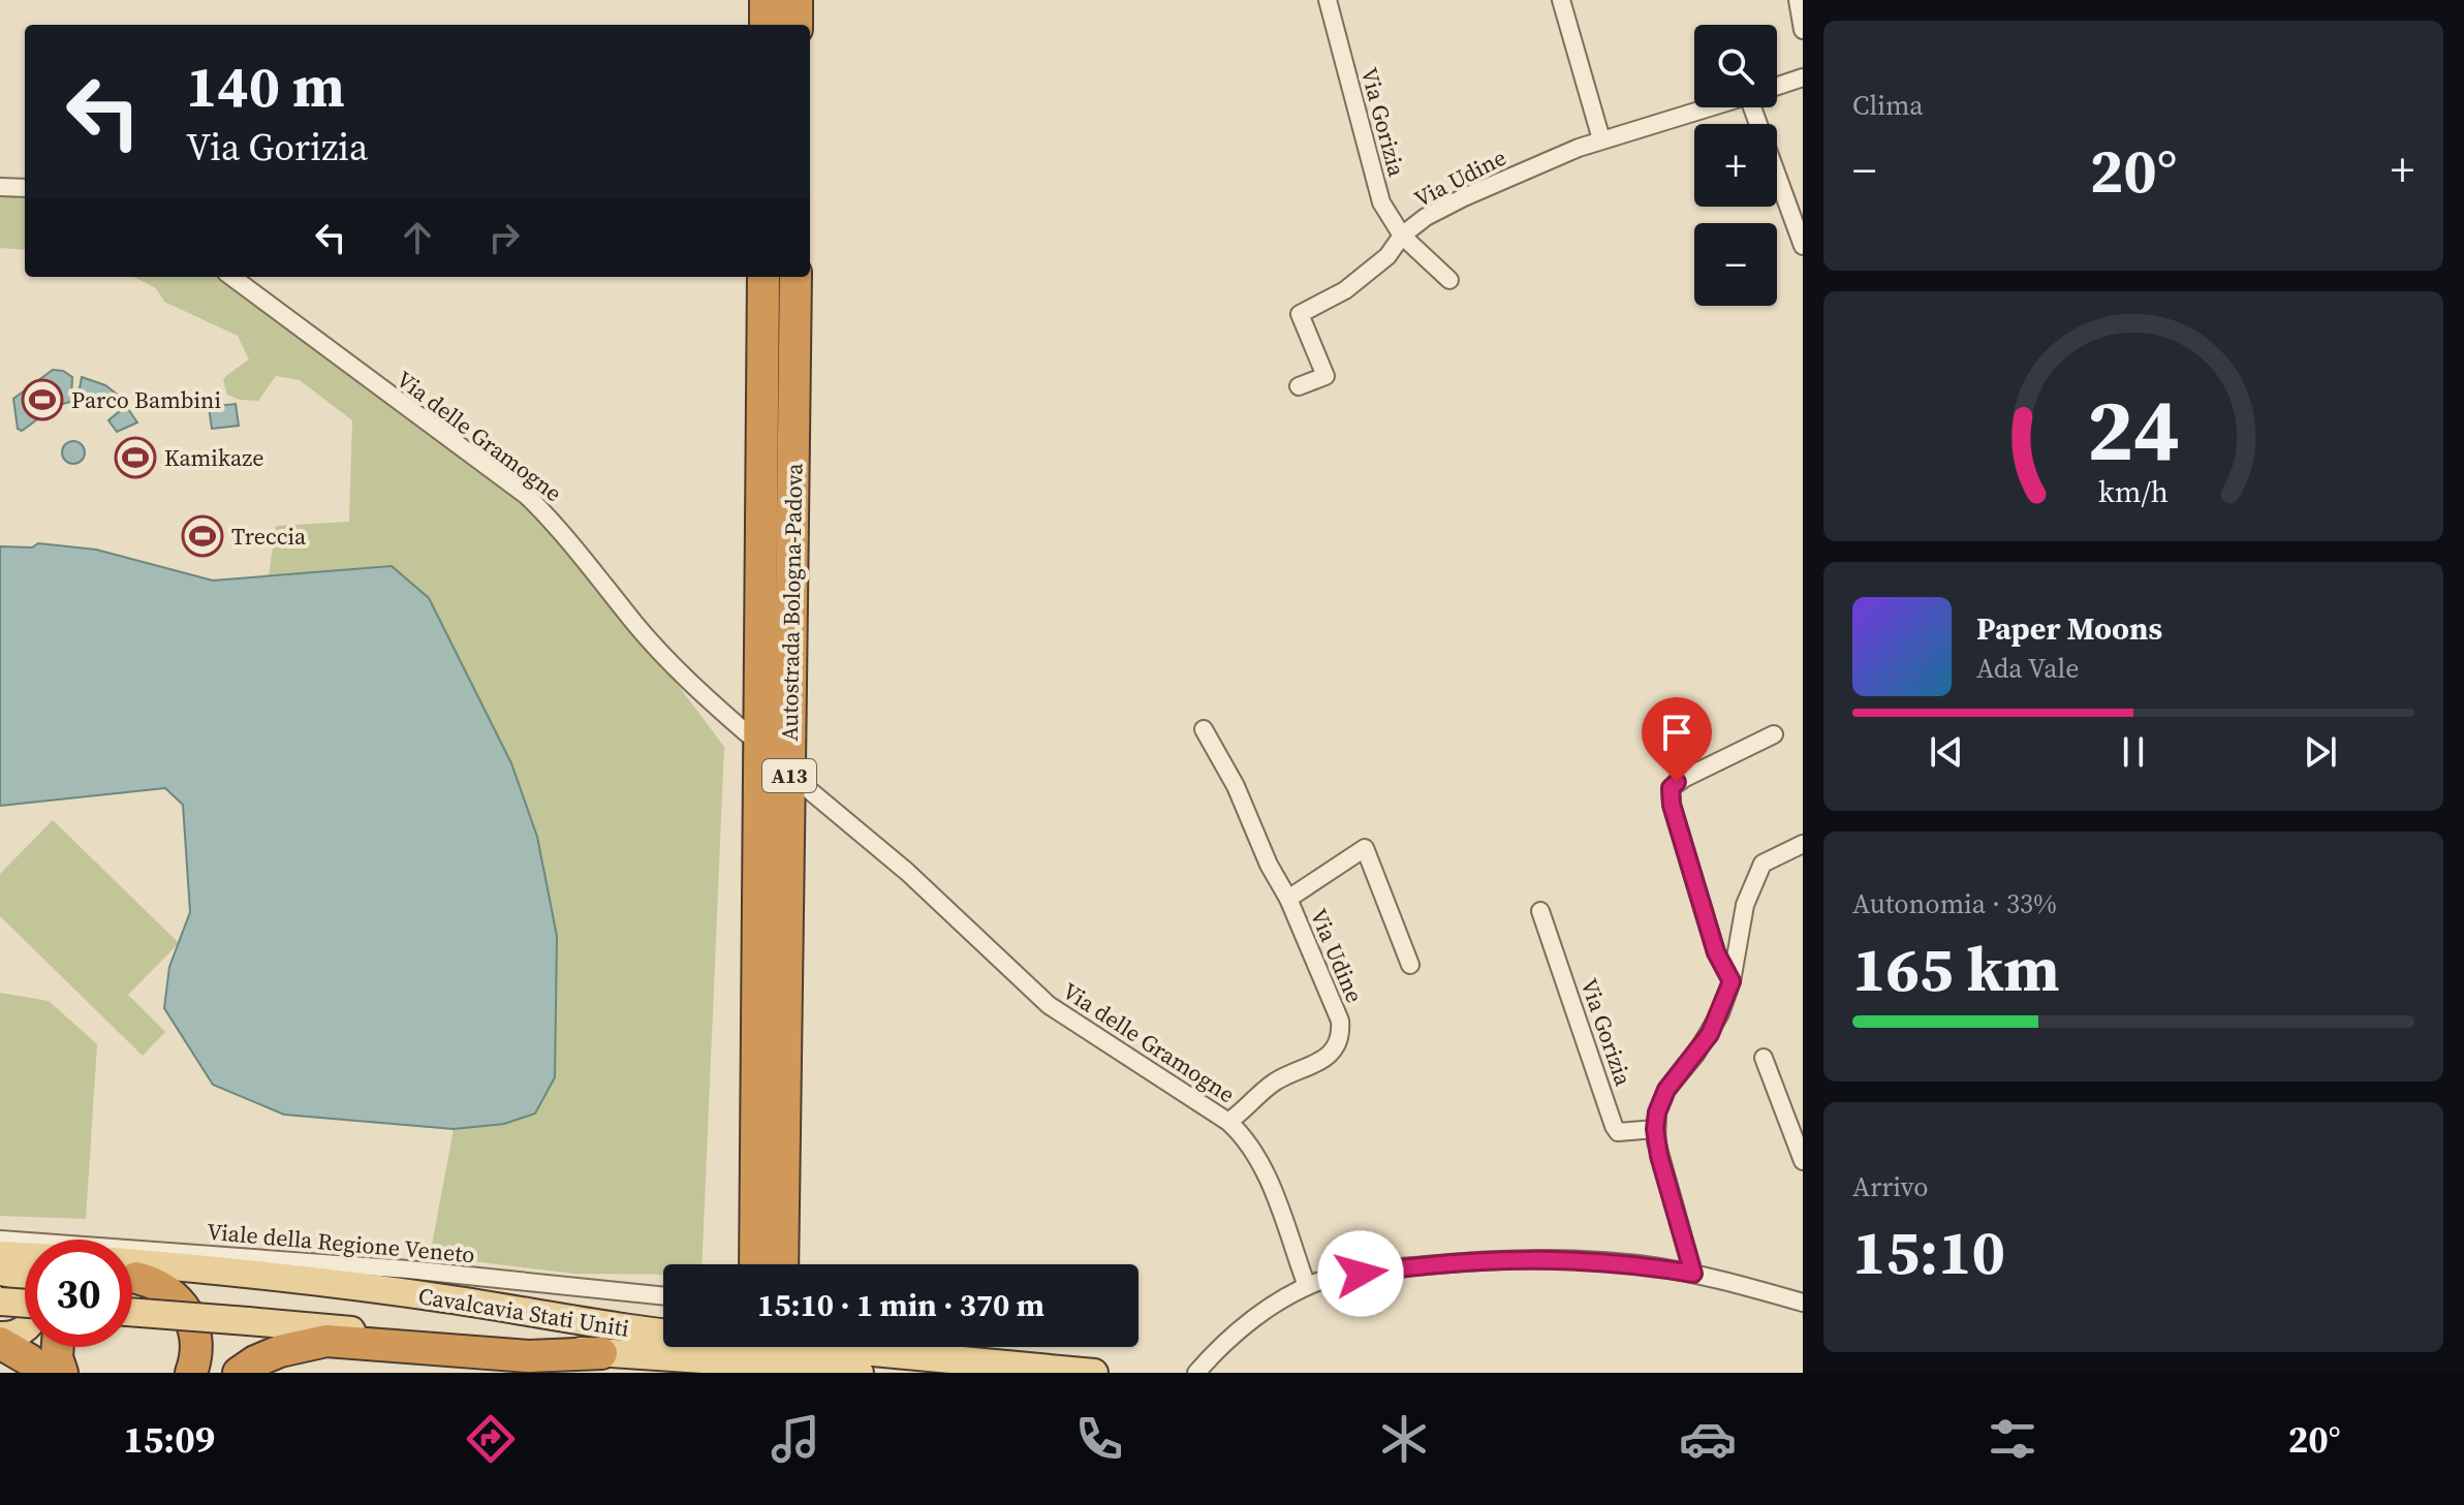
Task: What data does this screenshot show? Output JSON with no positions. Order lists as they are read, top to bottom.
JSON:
{
  "streets": {
    "highway": ["Autostrada Bologna-Padova", "A13"],
    "main road": ["Cavalcavia Stati Uniti"],
    "street": [
      "Via Gorizia",
      "Via Udine",
      "Via delle Gramogne",
      "Viale della Regione Veneto"
    ]
  },
  "crossings": [
    ["Via Gorizia", "Via Udine"],
    ["Via Udine", "Via delle Gramogne"],
    ["Autostrada Bologna-Padova", "A13"]
  ],
  "places": {
    "sports": ["Parco Bambini", "Kamikaze", "Treccia"]
  },
  "page": {
    "tile": [
      "Clima",
      ["Autonomia · 33%", "165 km"],
      ["Arrivo", "15:10"]
    ],
    "map_buttons": ["+", "−"],
    "turn": ["140 m", "Via Gorizia"],
    "heat": ["−", "20°", "+"],
    "song": ["Paper Moons", "Ada Vale"],
    "limit": "30",
    "trip": "15:10 · 1 min · 370 m",
    "tabs": ["15:09", "20°"],
    "gauge": ["24", "km/h"]
  }
}
